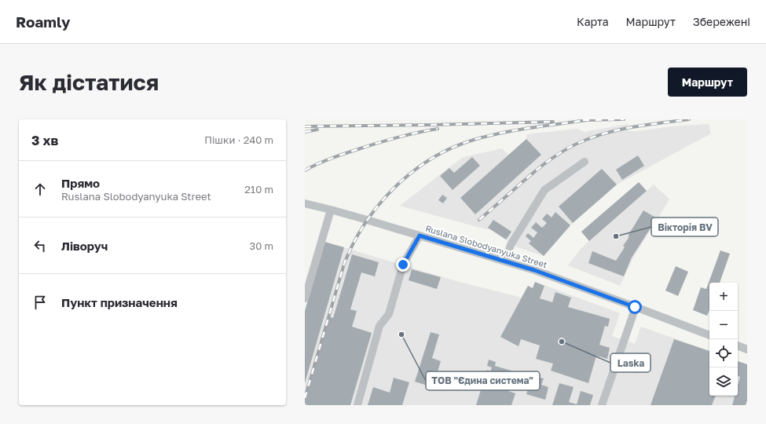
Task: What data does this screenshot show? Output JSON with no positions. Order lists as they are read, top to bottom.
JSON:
{
  "streets": {
    "street": ["Ruslana Slobodyanyuka Street"]
  },
  "places": ["Вікторія BV", "ТОВ \"Єдина система\"", "Laska"],
  "page": {
    "header": "Roamly",
    "nav": ["Карта", "Маршрут", "Збережені"],
    "buttons": "Маршрут",
    "title": "Як дістатися",
    "heading": ["3 хв", "Пішки · 240 m"],
    "list": [
      ["Прямо", "Ruslana Slobodyanyuka Street", "210 m"],
      ["Ліворуч", "30 m"],
      "Пункт призначення"
    ],
    "map_buttons": ["+", "−"]
  }
}
